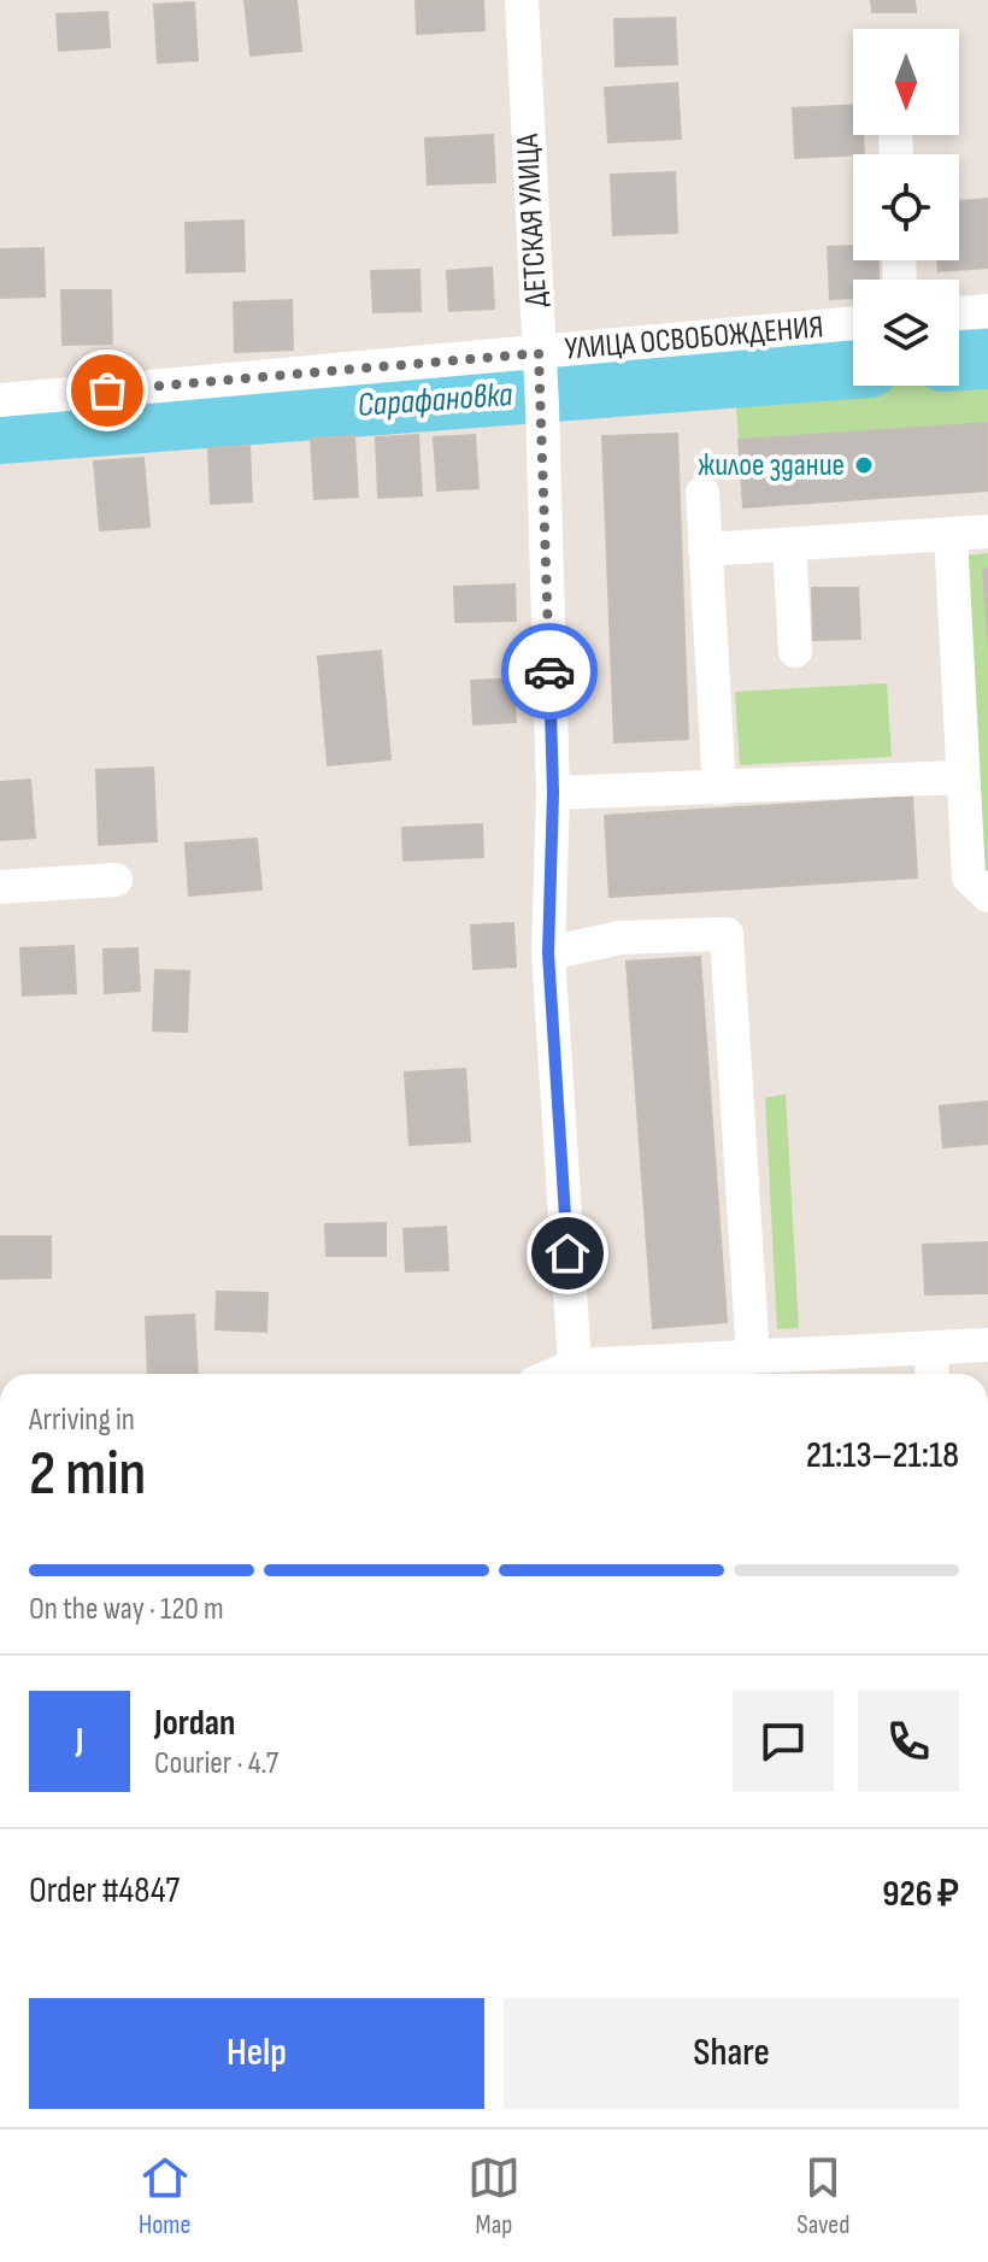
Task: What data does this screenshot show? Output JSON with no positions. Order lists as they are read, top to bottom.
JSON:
{
  "streets": {
    "street": ["ДЕТСКАЯ УЛИЦА", "УЛИЦА ОСВОБОЖДЕНИЯ"]
  },
  "crossings": [
    ["ДЕТСКАЯ УЛИЦА", "УЛИЦА ОСВОБОЖДЕНИЯ"]
  ],
  "water": ["Сарафановка"],
  "places": ["жилое здание"],
  "north": "bottom",
  "page": {
    "heading": ["2 min", "Arriving in", "21:13–21:18"],
    "panel": [
      "Jordan",
      "Courier · 4.7",
      "Order #4847",
      "926 ₽"
    ],
    "bar": "On the way · 120 m",
    "round": "J",
    "buttons": ["Help", "Share"],
    "tabs": ["Home", "Map", "Saved"]
  }
}
